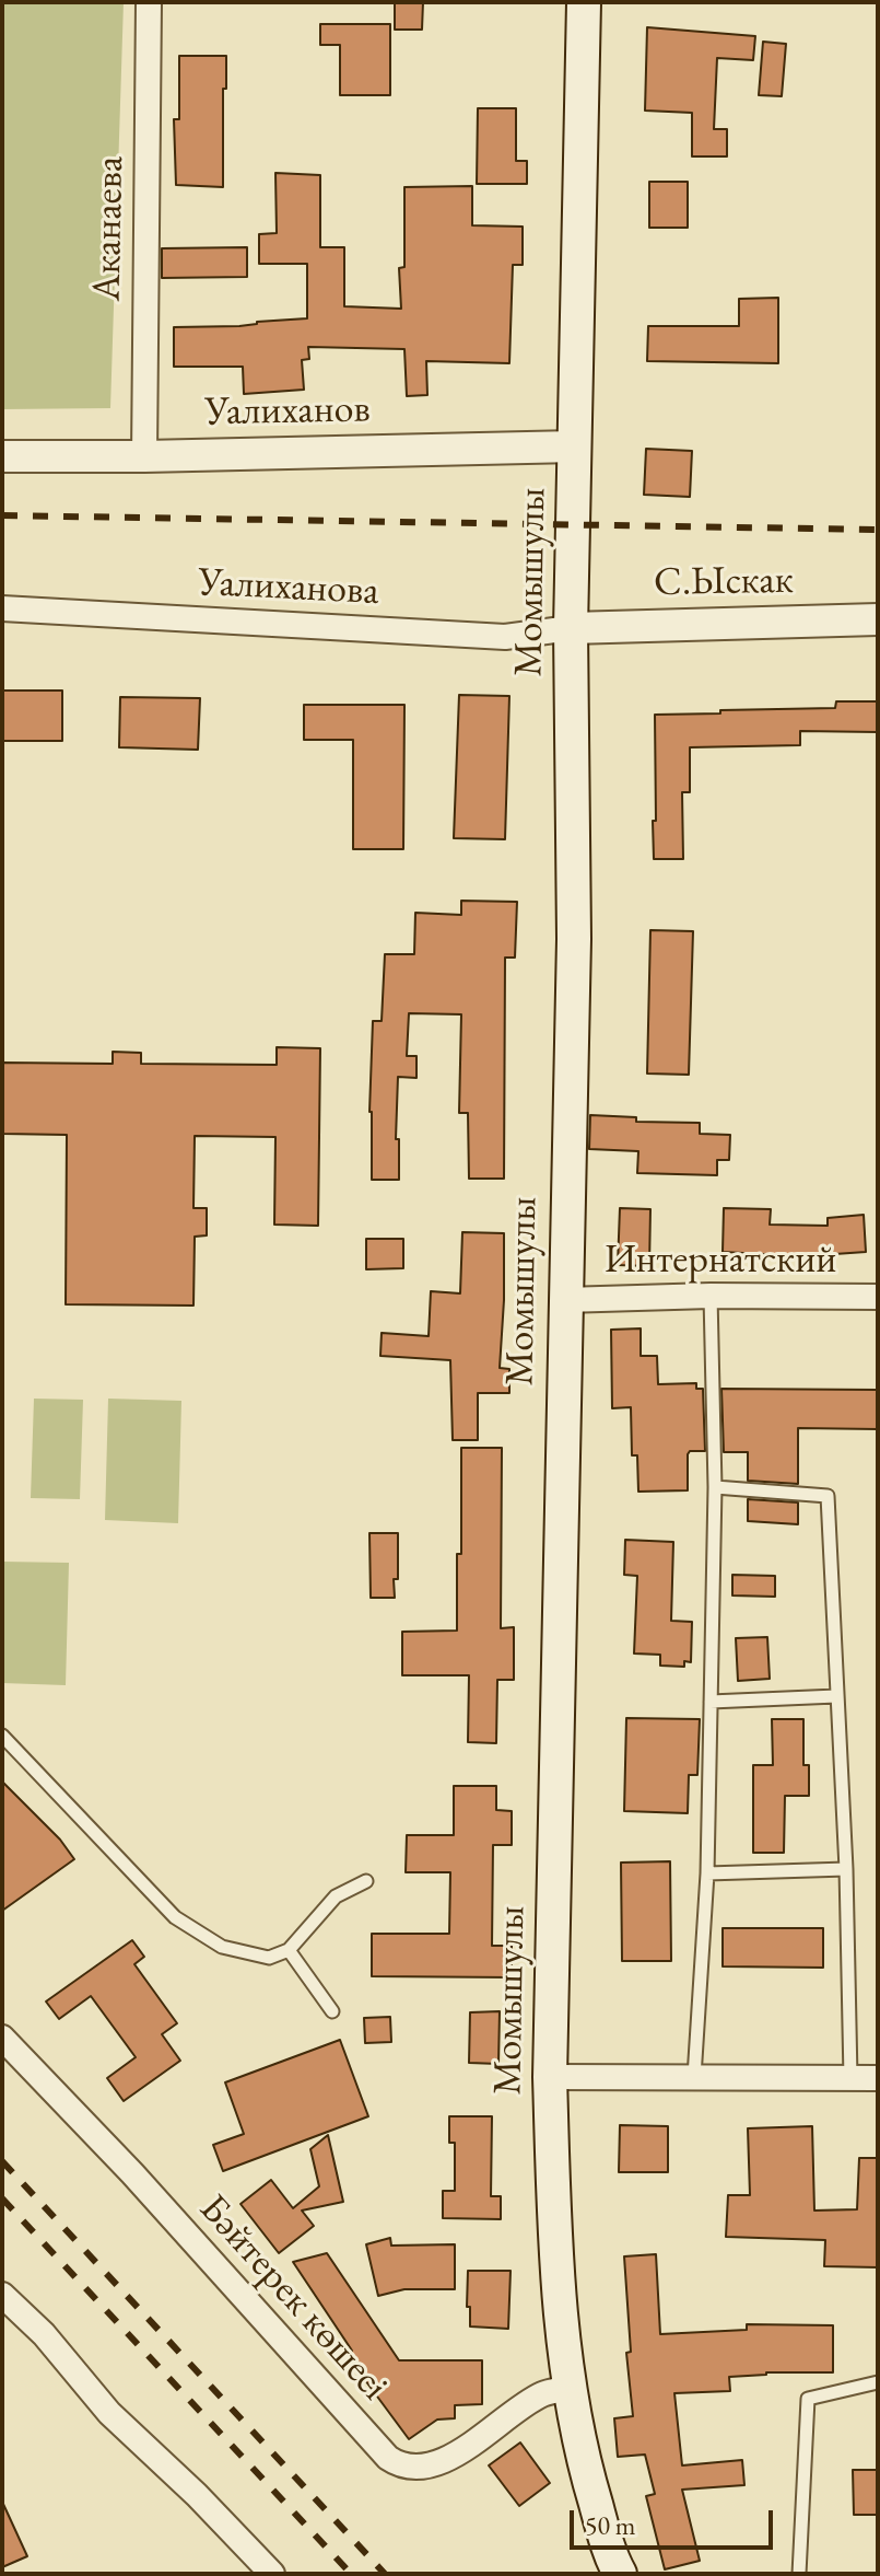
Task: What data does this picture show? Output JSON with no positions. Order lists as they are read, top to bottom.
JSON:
{
  "streets": {
    "main road": ["Момышулы"],
    "street": [
      "Аканаева",
      "Уалиханов",
      "С.Ыскак",
      "Уалиханова",
      "Интернатский",
      "Бәйтерек көшесі"
    ]
  },
  "crossings": [
    ["Аканаева", "Уалиханов"],
    ["Уалиханов", "Момышулы"],
    ["Момышулы", "С.Ыскак"],
    ["Момышулы", "Уалиханова"],
    ["Момышулы", "Интернатский"],
    ["Момышулы", "Бәйтерек көшесі"],
    ["С.Ыскак", "Уалиханова"]
  ],
  "scale_bar": "50 m"
}
